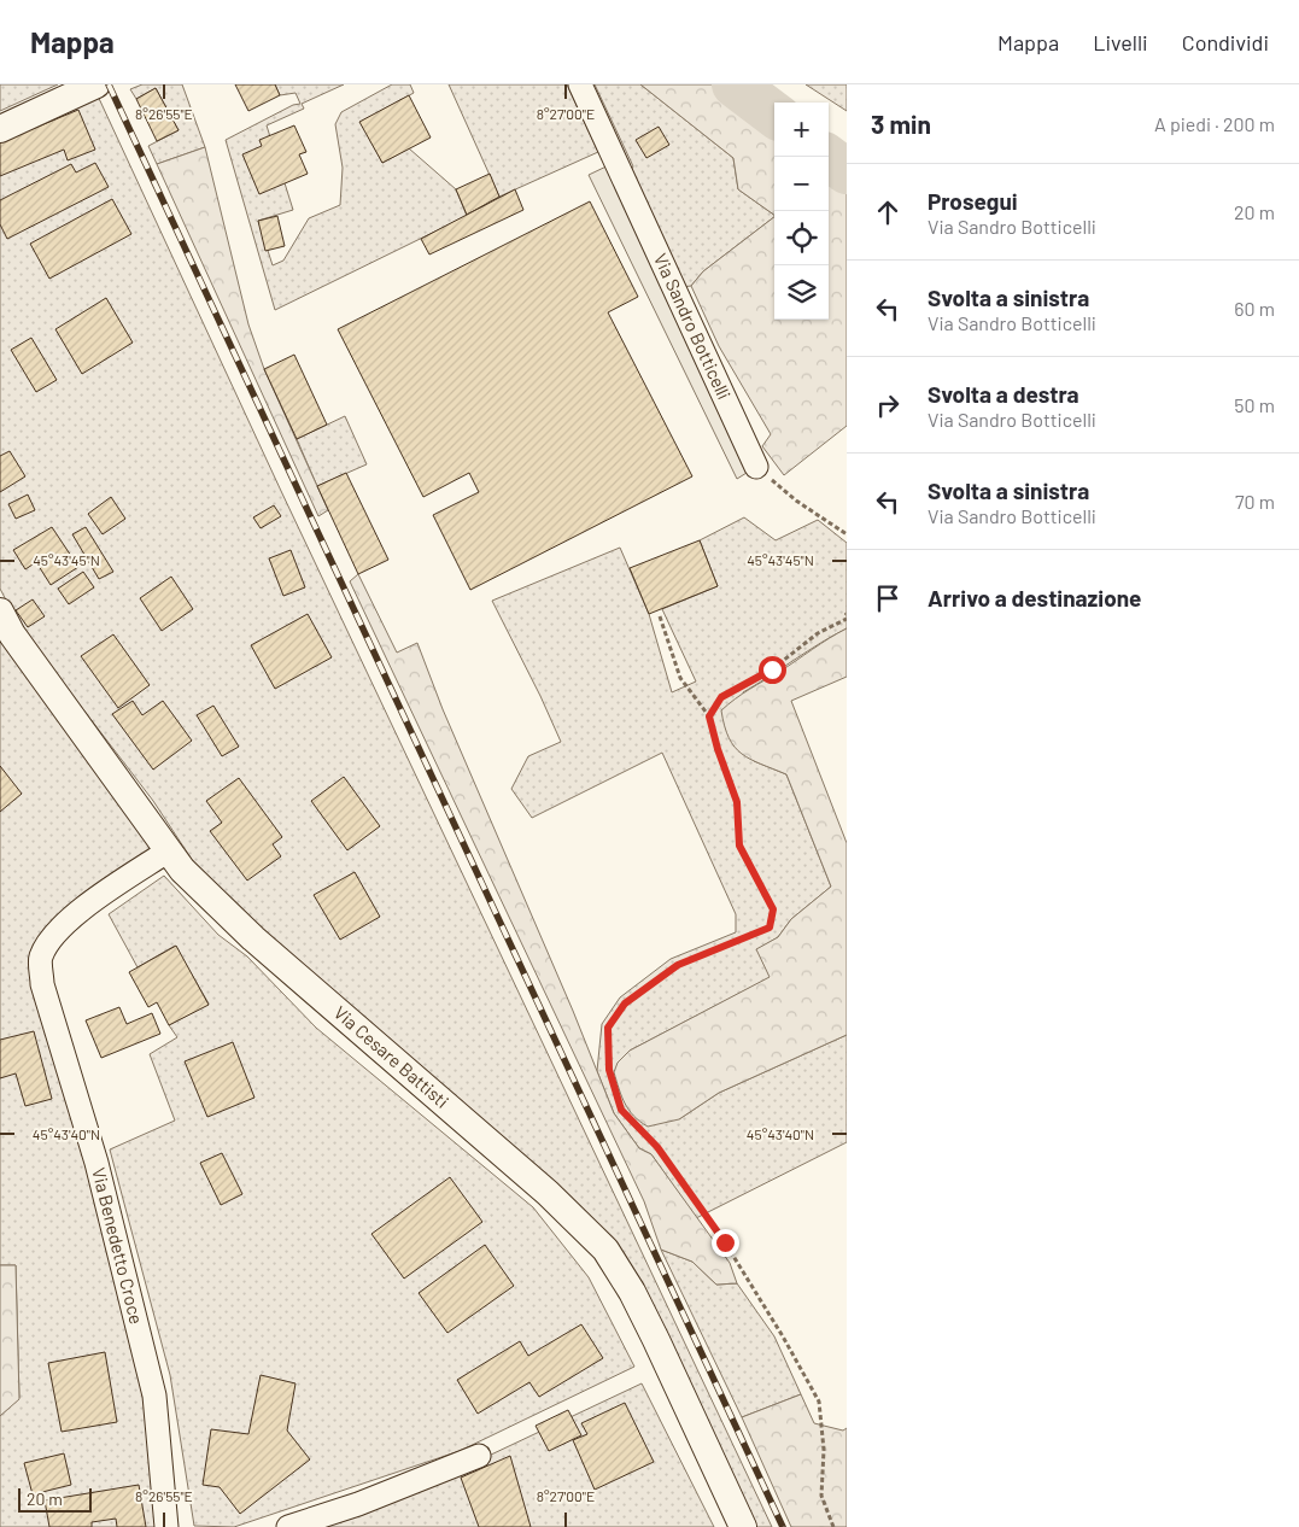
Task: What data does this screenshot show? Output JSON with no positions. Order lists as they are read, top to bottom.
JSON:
{
  "streets": {
    "street": ["Via Sandro Botticelli", "Via Cesare Battisti", "Via Benedetto Croce"]
  },
  "crossings": [
    ["Via Cesare Battisti", "Via Benedetto Croce"]
  ],
  "scale_bar": "20 m",
  "page": {
    "header": "Mappa",
    "nav": ["Mappa", "Livelli", "Condividi"],
    "heading": ["3 min", "A piedi · 200 m"],
    "map_buttons": ["+", "−"],
    "list": [
      ["Prosegui", "Via Sandro Botticelli", "20 m"],
      ["Svolta a sinistra", "Via Sandro Botticelli", "60 m"],
      ["Svolta a destra", "Via Sandro Botticelli", "50 m"],
      ["Svolta a sinistra", "Via Sandro Botticelli", "70 m"],
      "Arrivo a destinazione"
    ],
    "scale": "20 m"
  },
  "coordinates": [
    "8°26'55\"E",
    "8°27'00\"E",
    "45°43'45\"N",
    "45°43'40\"N"
  ]
}
